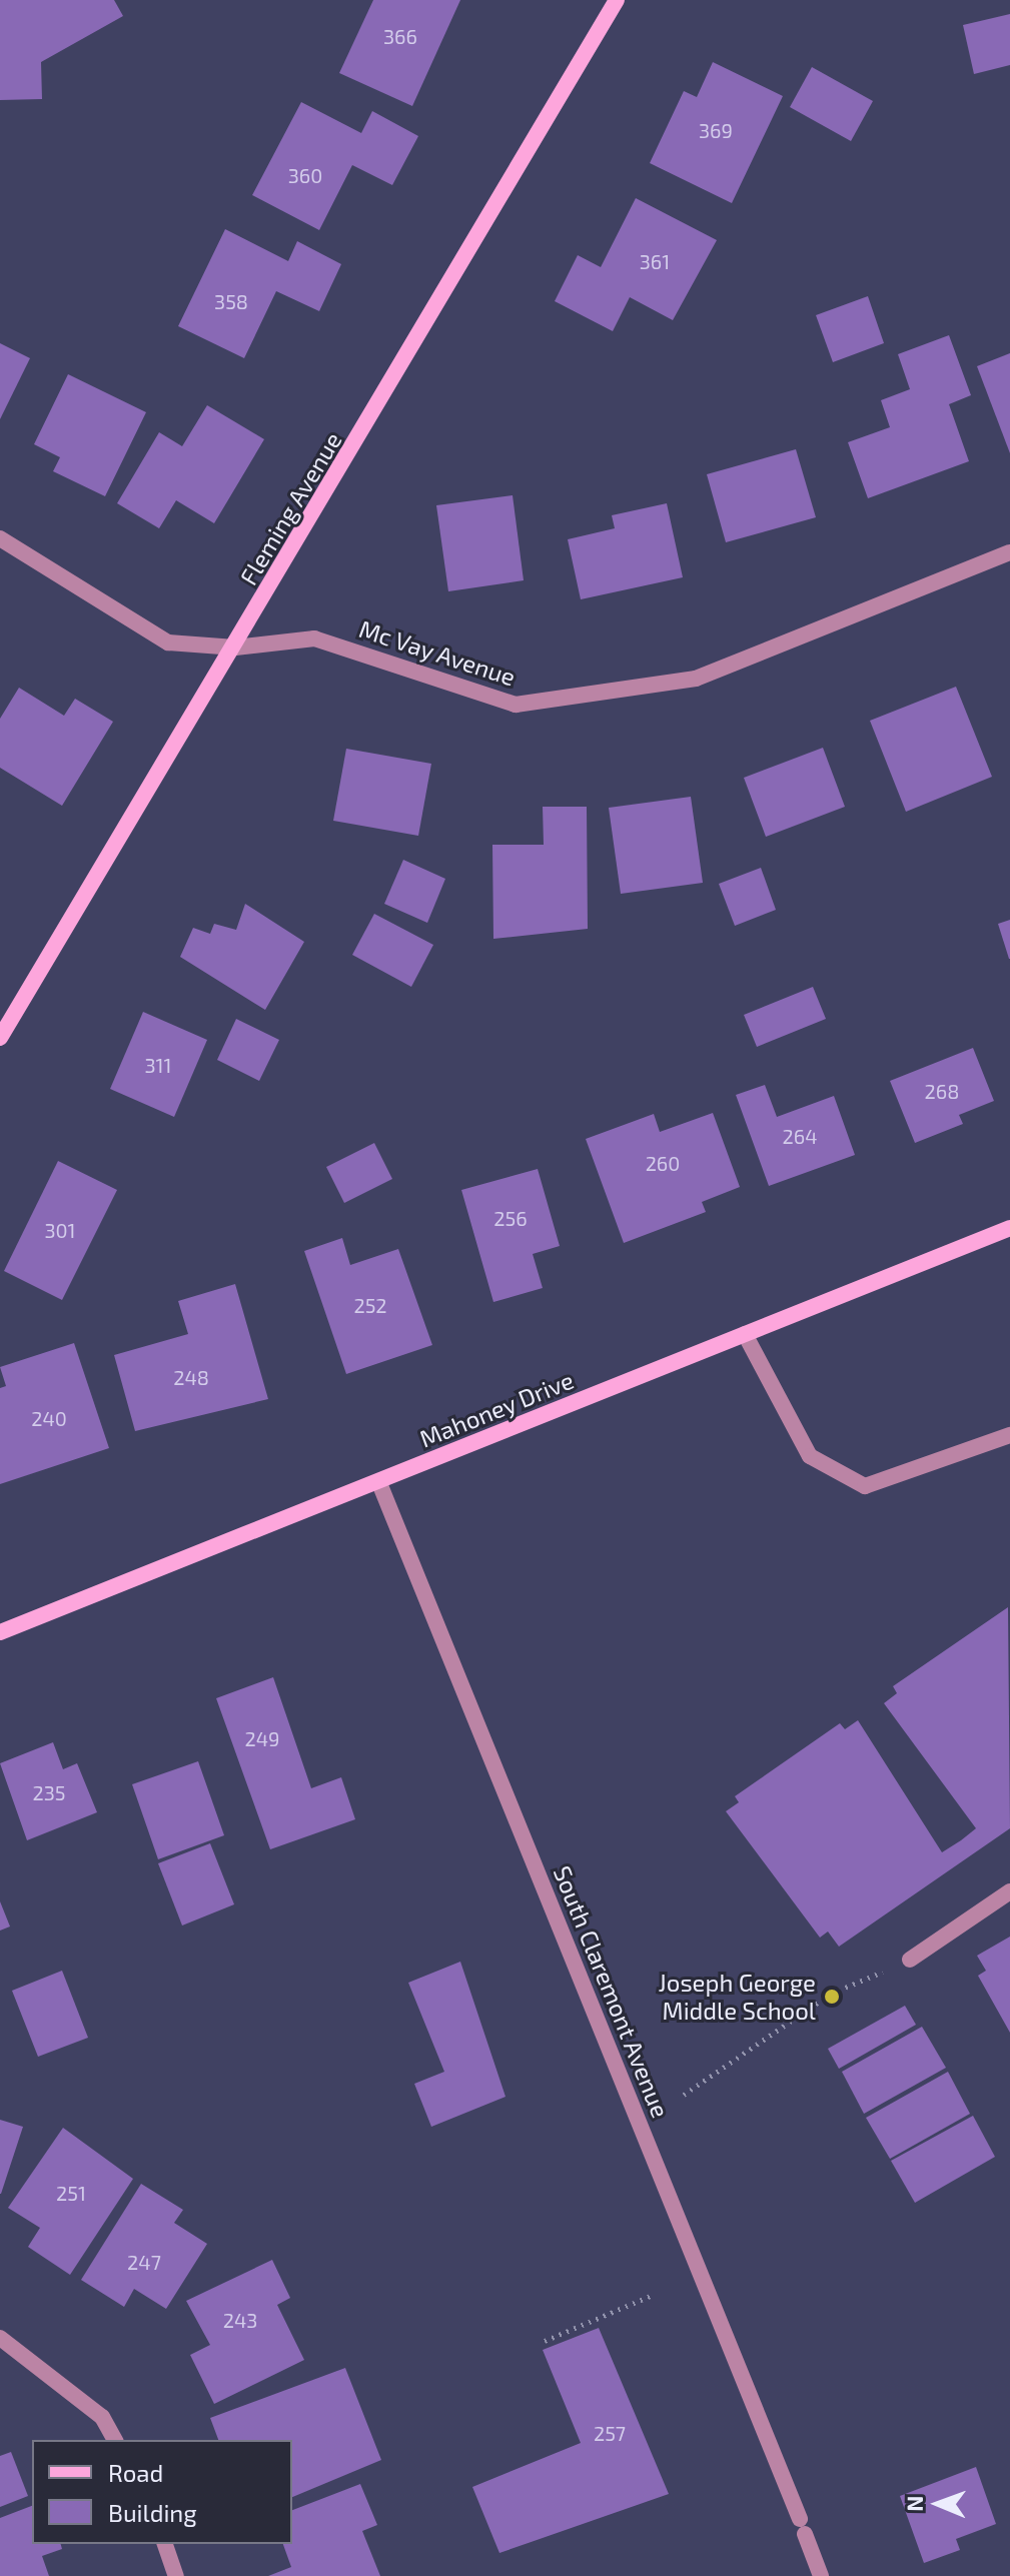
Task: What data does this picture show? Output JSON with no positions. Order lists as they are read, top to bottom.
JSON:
{
  "streets": {
    "street": [
      "Fleming Avenue",
      "Mc Vay Avenue",
      "Mahoney Drive",
      "South Claremont Avenue"
    ]
  },
  "crossings": [
    ["Fleming Avenue", "Mc Vay Avenue"],
    ["Mahoney Drive", "South Claremont Avenue"]
  ],
  "places": ["Joseph George Middle School"],
  "house_numbers": [
    "366",
    "369",
    "360",
    "361",
    "358",
    "311",
    "268",
    "264",
    "260",
    "256",
    "301",
    "252",
    "248",
    "240",
    "249",
    "235",
    "251",
    "247",
    "243",
    "257"
  ],
  "legend": ["Road", "Building"],
  "north": "left"
}
